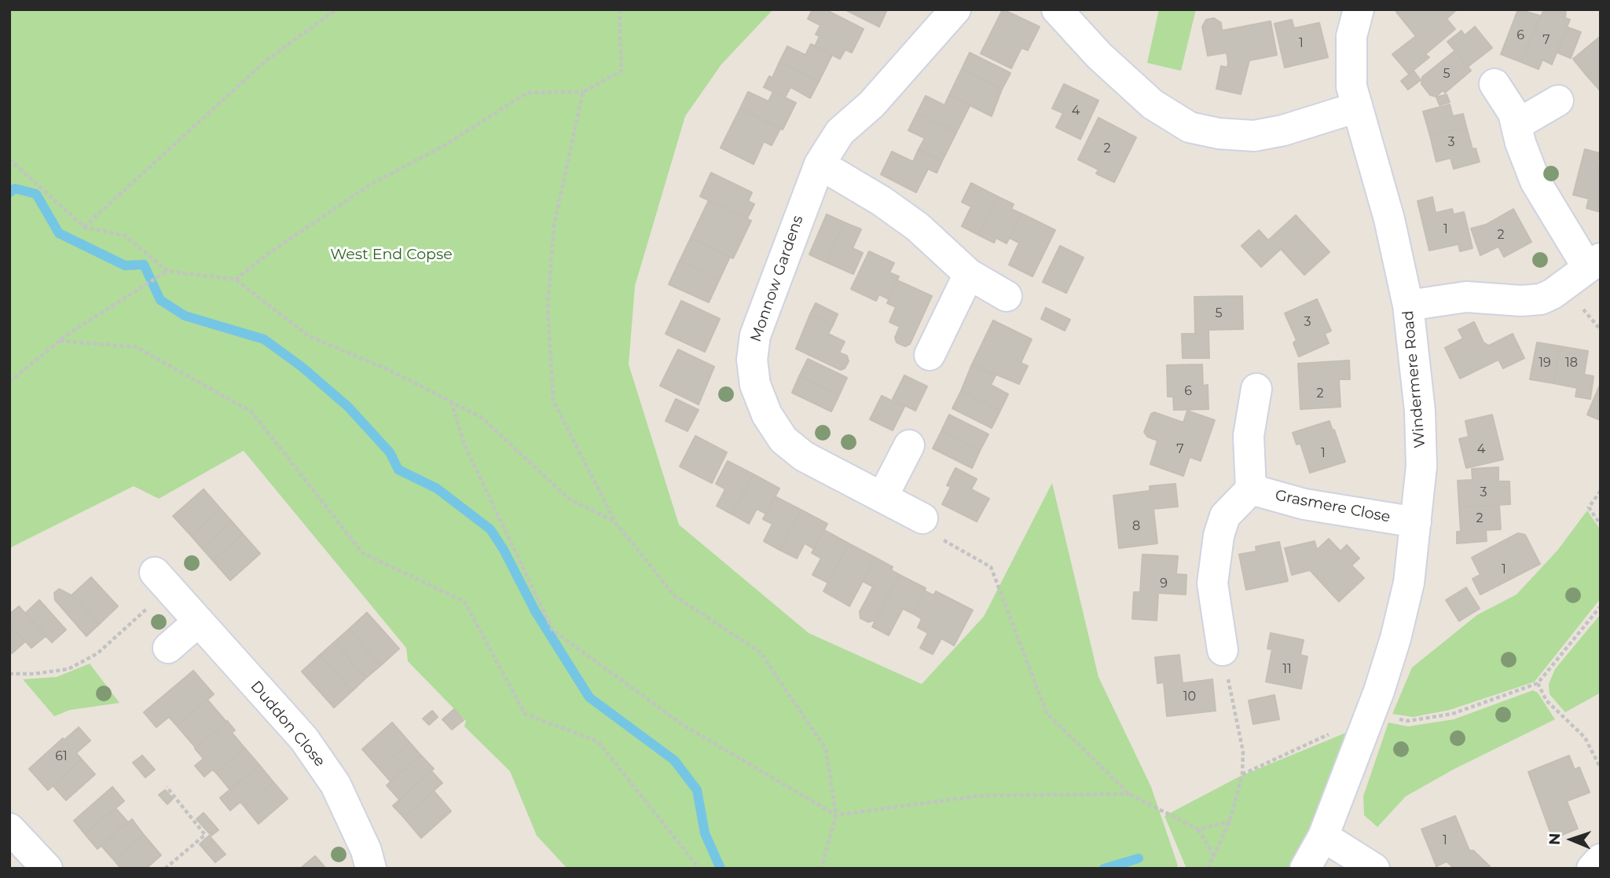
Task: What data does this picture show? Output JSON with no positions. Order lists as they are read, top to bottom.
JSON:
{
  "streets": {
    "street": [
      "Monnow Gardens",
      "Windermere Road",
      "Grasmere Close",
      "Duddon Close"
    ]
  },
  "crossings": [
    ["Windermere Road", "Grasmere Close"]
  ],
  "parks": ["West End Copse"],
  "house_numbers": [
    "6",
    "7",
    "1",
    "5",
    "4",
    "3",
    "2",
    "1",
    "2",
    "5",
    "3",
    "19",
    "18",
    "6",
    "2",
    "7",
    "4",
    "1",
    "3",
    "2",
    "8",
    "1",
    "9",
    "11",
    "10",
    "61",
    "1"
  ],
  "north": "left"
}
